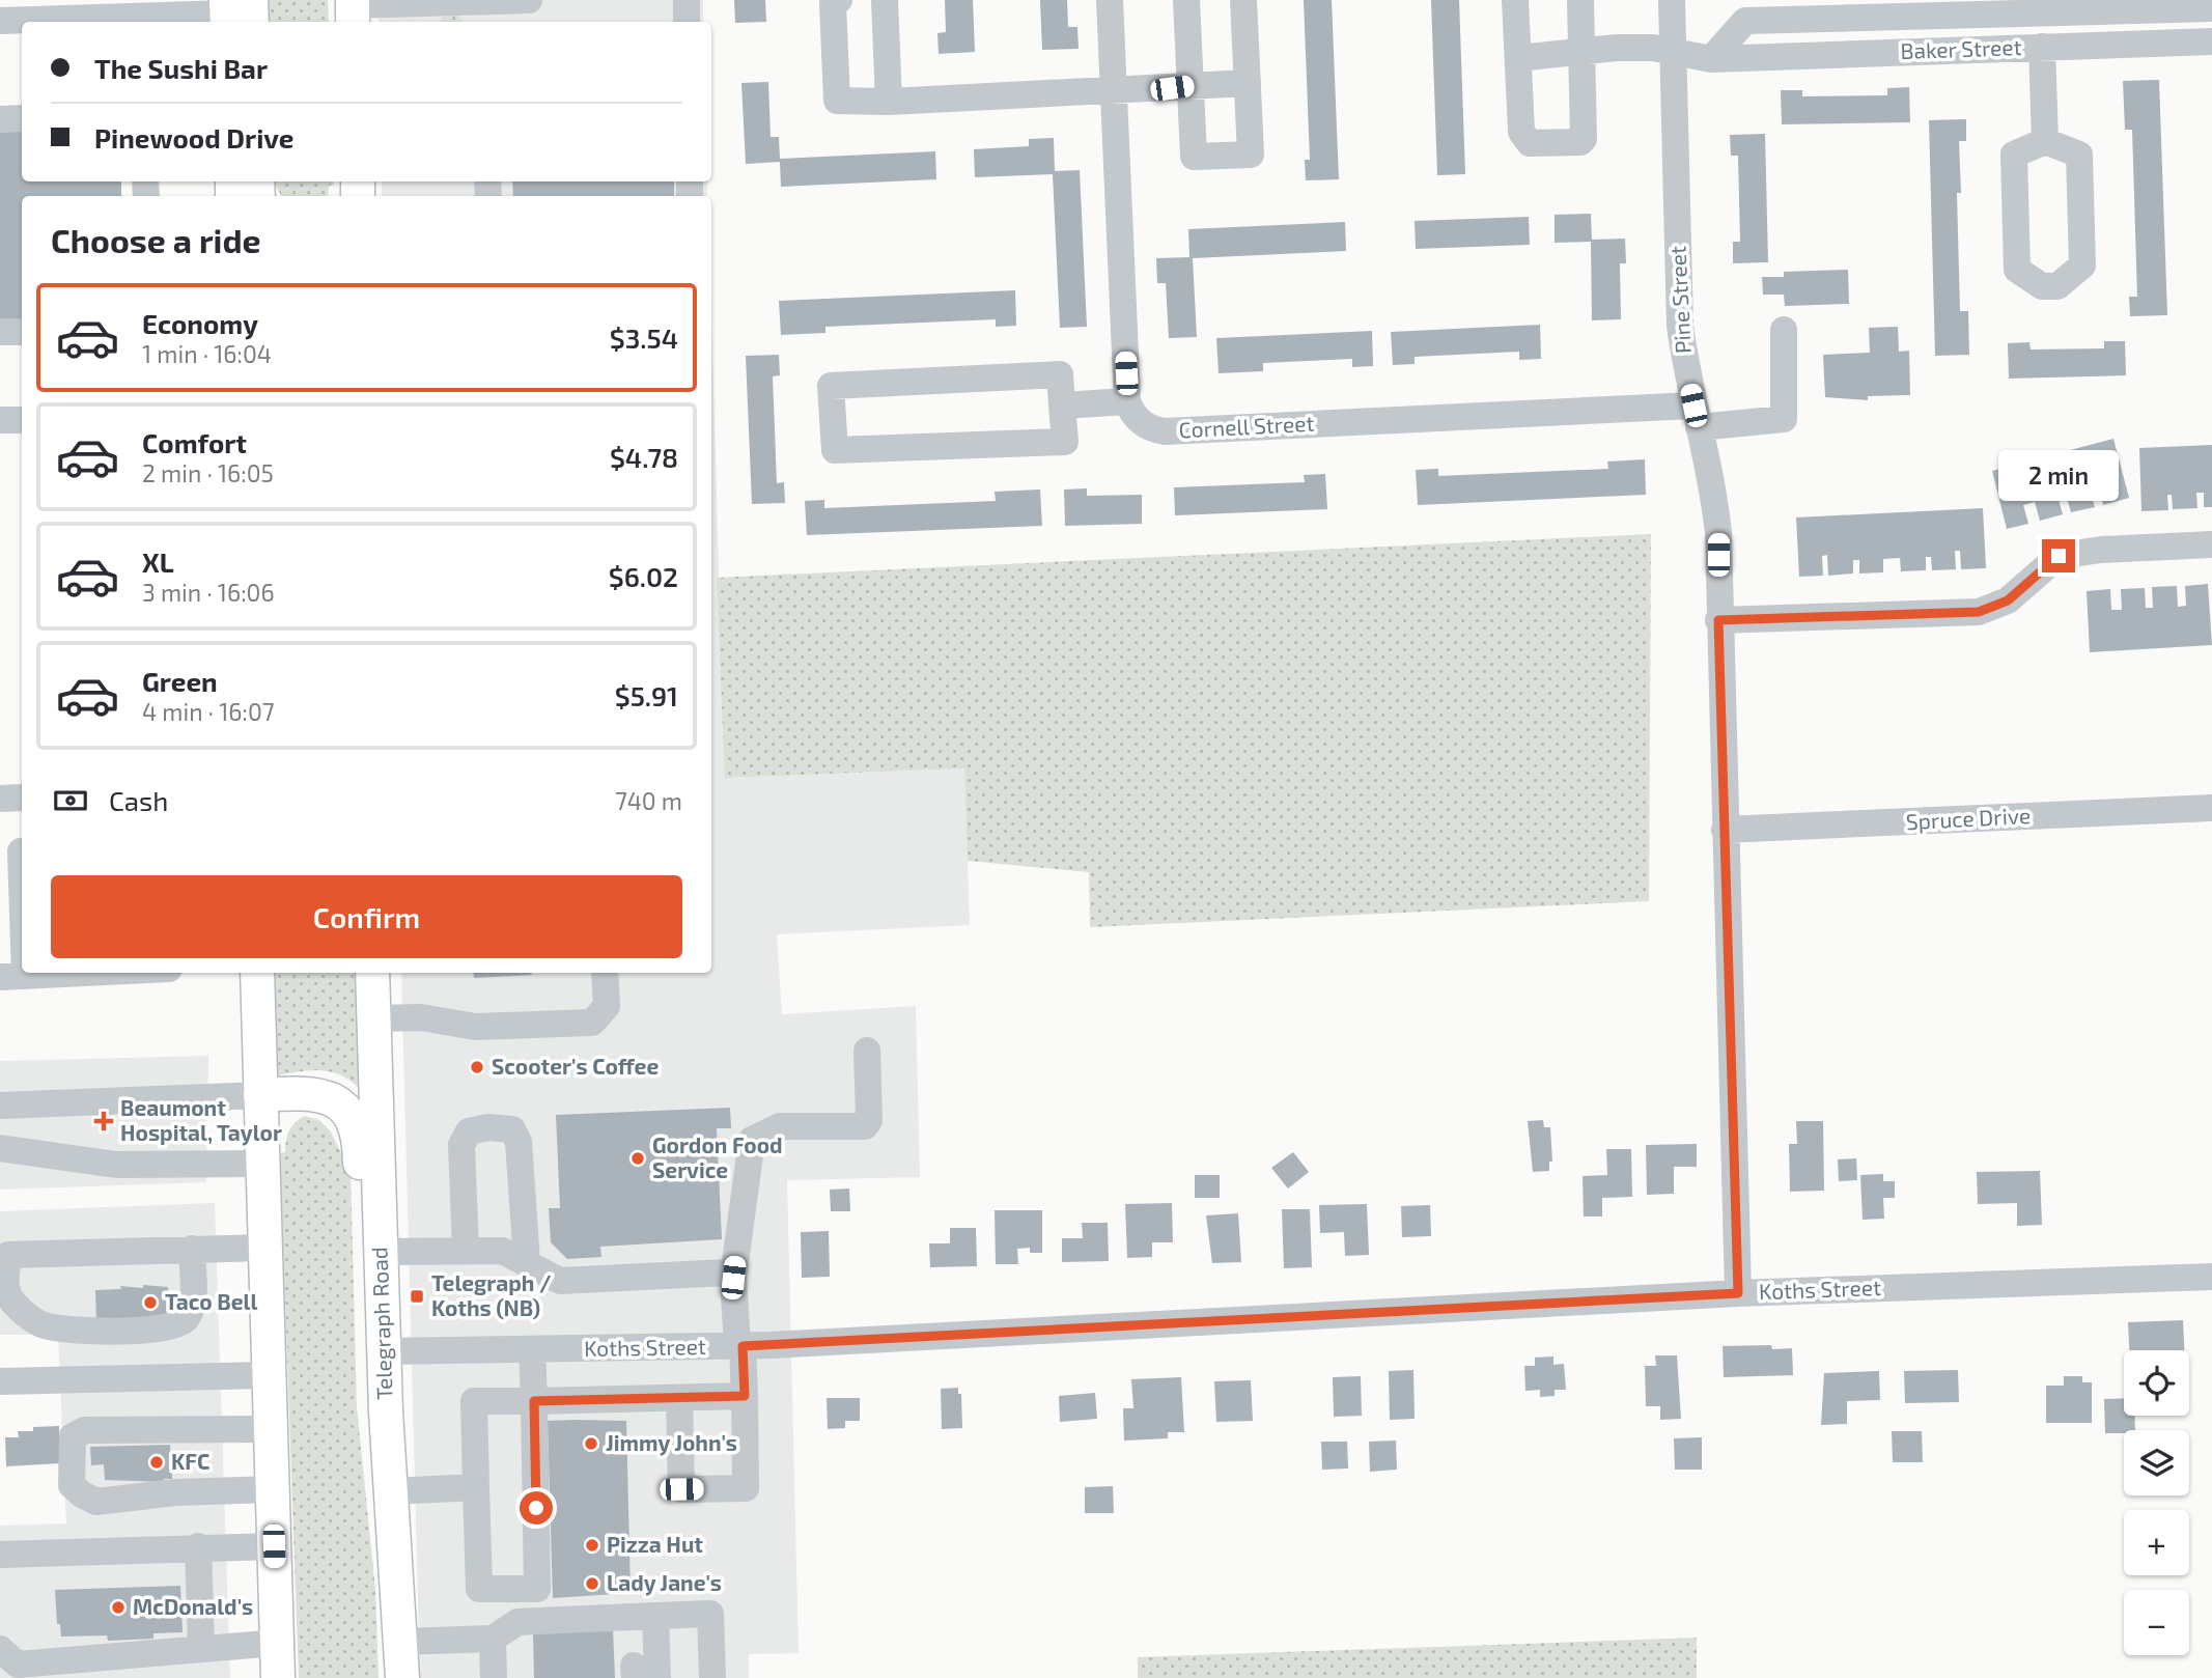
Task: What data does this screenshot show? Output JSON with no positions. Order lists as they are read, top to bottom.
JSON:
{
  "streets": {
    "main road": ["Telegraph Road"],
    "street": [
      "Baker Street",
      "Pine Street",
      "Cornell Street",
      "Spruce Drive",
      "Koths Street"
    ]
  },
  "crossings": [
    ["Baker Street", "Pine Street"],
    ["Pine Street", "Cornell Street"],
    ["Pine Street", "Spruce Drive"],
    ["Pine Street", "Koths Street"],
    ["Koths Street", "Telegraph Road"]
  ],
  "places": {
    "other": [
      "Scooter's Coffee",
      "Gordon Food Service",
      "Taco Bell",
      "Jimmy John's",
      "KFC",
      "Pizza Hut",
      "Lady Jane's",
      "McDonald's"
    ],
    "health": ["Beaumont Hospital, Taylor"],
    "transit": ["Telegraph / Koths (NB)"]
  },
  "page": {
    "banner": ["The Sushi Bar", "Pinewood Drive"],
    "heading": "Choose a ride",
    "list": [
      {
        "name": "Economy",
        "note": "1 min · 16:04",
        "value": "$3.54"
      },
      {
        "name": "Comfort",
        "note": "2 min · 16:05",
        "value": "$4.78"
      },
      {
        "name": "XL",
        "note": "3 min · 16:06",
        "value": "$6.02"
      },
      {
        "name": "Green",
        "note": "4 min · 16:07",
        "value": "$5.91"
      }
    ],
    "bubble": "2 min",
    "pay": ["Cash", "740 m"],
    "buttons": "Confirm",
    "map_buttons": ["+", "−"]
  }
}
